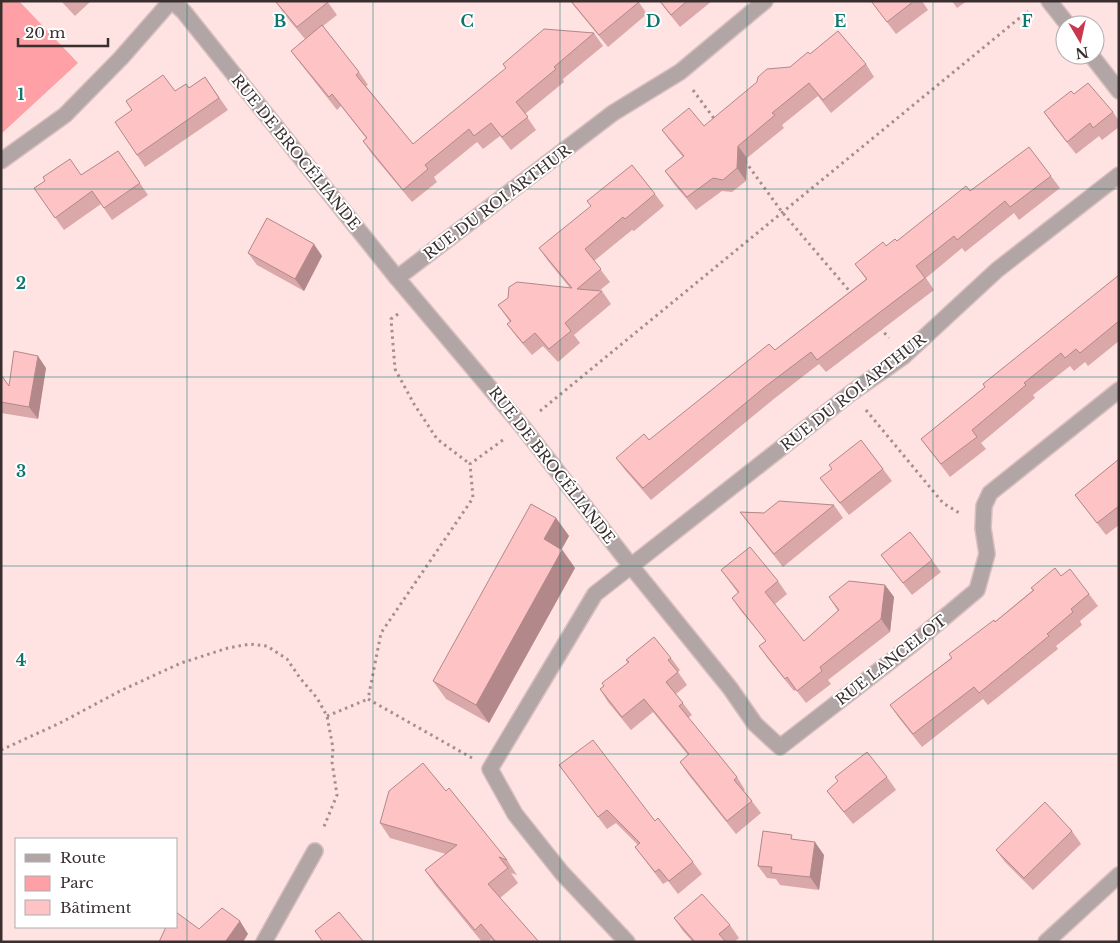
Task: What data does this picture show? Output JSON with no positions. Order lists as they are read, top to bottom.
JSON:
{
  "streets": {
    "street": ["RUE DE BROCÉLIANDE", "RUE DU ROI ARTHUR", "RUE LANCELOT"]
  },
  "crossings": [
    ["RUE DE BROCÉLIANDE", "RUE DU ROI ARTHUR"],
    ["RUE DE BROCÉLIANDE", "RUE LANCELOT"],
    ["RUE DU ROI ARTHUR", "RUE LANCELOT"]
  ],
  "legend": ["Route", "Parc", "Bâtiment"],
  "scale_bar": "20 m",
  "north": "bottom",
  "grid": {
    "columns": [
      "B",
      "C",
      "D",
      "E",
      "F"
    ],
    "rows": [
      "1",
      "2",
      "3",
      "4"
    ]
  }
}
